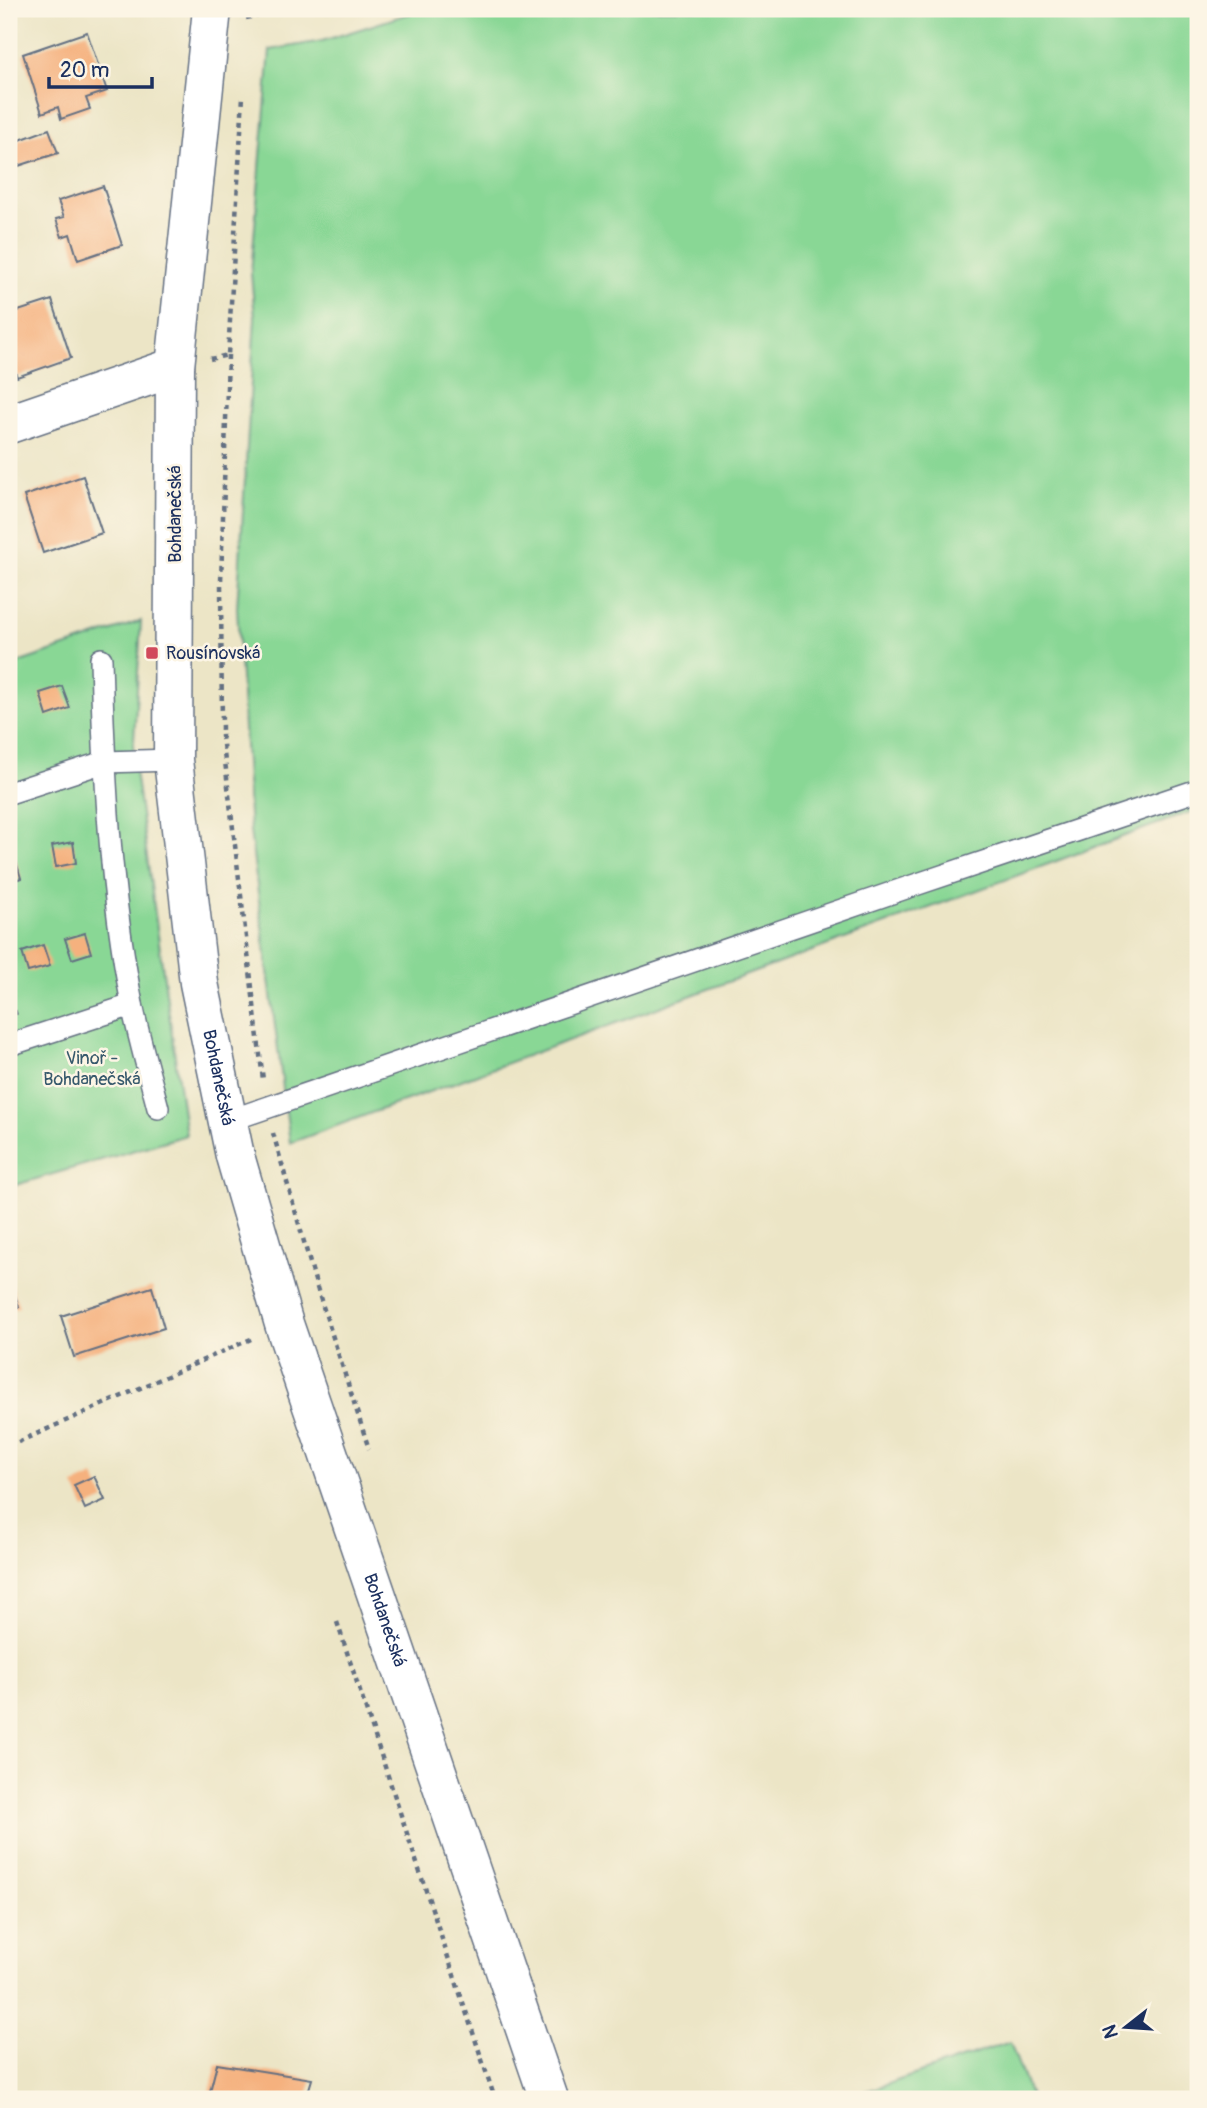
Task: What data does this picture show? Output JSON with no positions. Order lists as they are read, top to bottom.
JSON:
{
  "streets": {
    "street": ["Bohdanečská"]
  },
  "parks": ["Vinoř - Bohdanečská"],
  "places": {
    "transit": ["Rousínovská"]
  },
  "scale_bar": "20 m",
  "north": "left"
}
